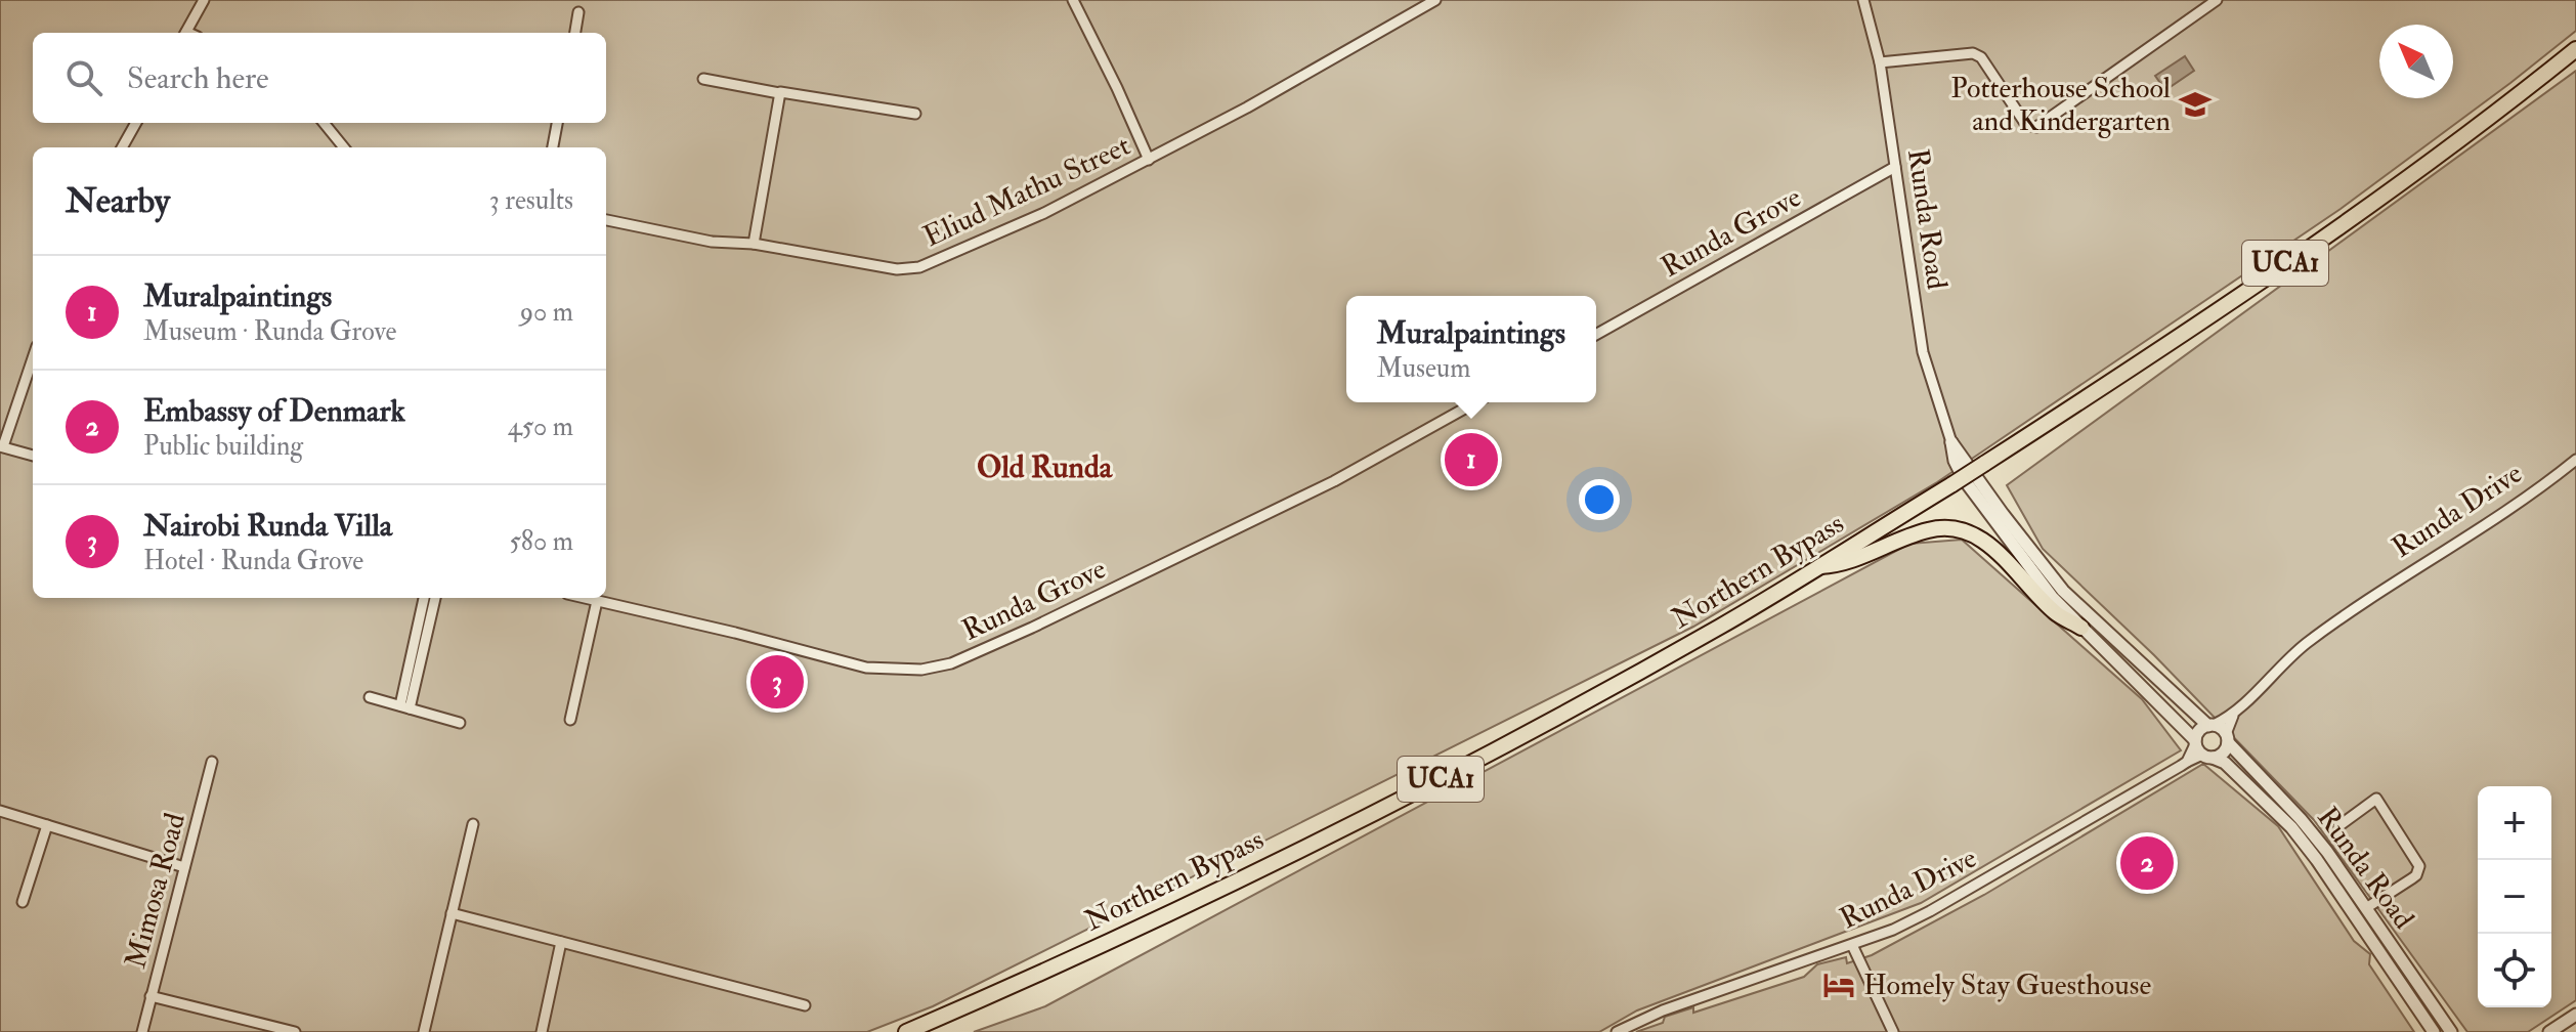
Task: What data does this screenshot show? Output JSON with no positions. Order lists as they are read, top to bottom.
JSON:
{
  "streets": {
    "main road": ["UCA1", "Northern Bypass"],
    "street": [
      "Eliud Mathu Street",
      "Runda Road",
      "Runda Grove",
      "Runda Drive",
      "Mimosa Road"
    ]
  },
  "crossings": [
    ["Runda Road", "Runda Grove"],
    ["Runda Road", "Runda Drive"]
  ],
  "districts": ["Old Runda"],
  "places": {
    "school or university": ["Potterhouse School and Kindergarten"],
    "hotel": ["Homely Stay Guesthouse"]
  },
  "north": "top left",
  "page": {
    "search": "Search here",
    "heading": ["Nearby", "3 results"],
    "list": [
      {
        "mark": "1",
        "name": "Muralpaintings",
        "note": "Museum · Runda Grove",
        "value": "90 m"
      },
      {
        "mark": "2",
        "name": "Embassy of Denmark",
        "note": "Public building",
        "value": "450 m"
      },
      {
        "mark": "3",
        "name": "Nairobi Runda Villa",
        "note": "Hotel · Runda Grove",
        "value": "580 m"
      }
    ],
    "popup": ["Muralpaintings", "Museum"],
    "pins": ["1", "3", "2"],
    "map_buttons": ["+", "−"]
  }
}
